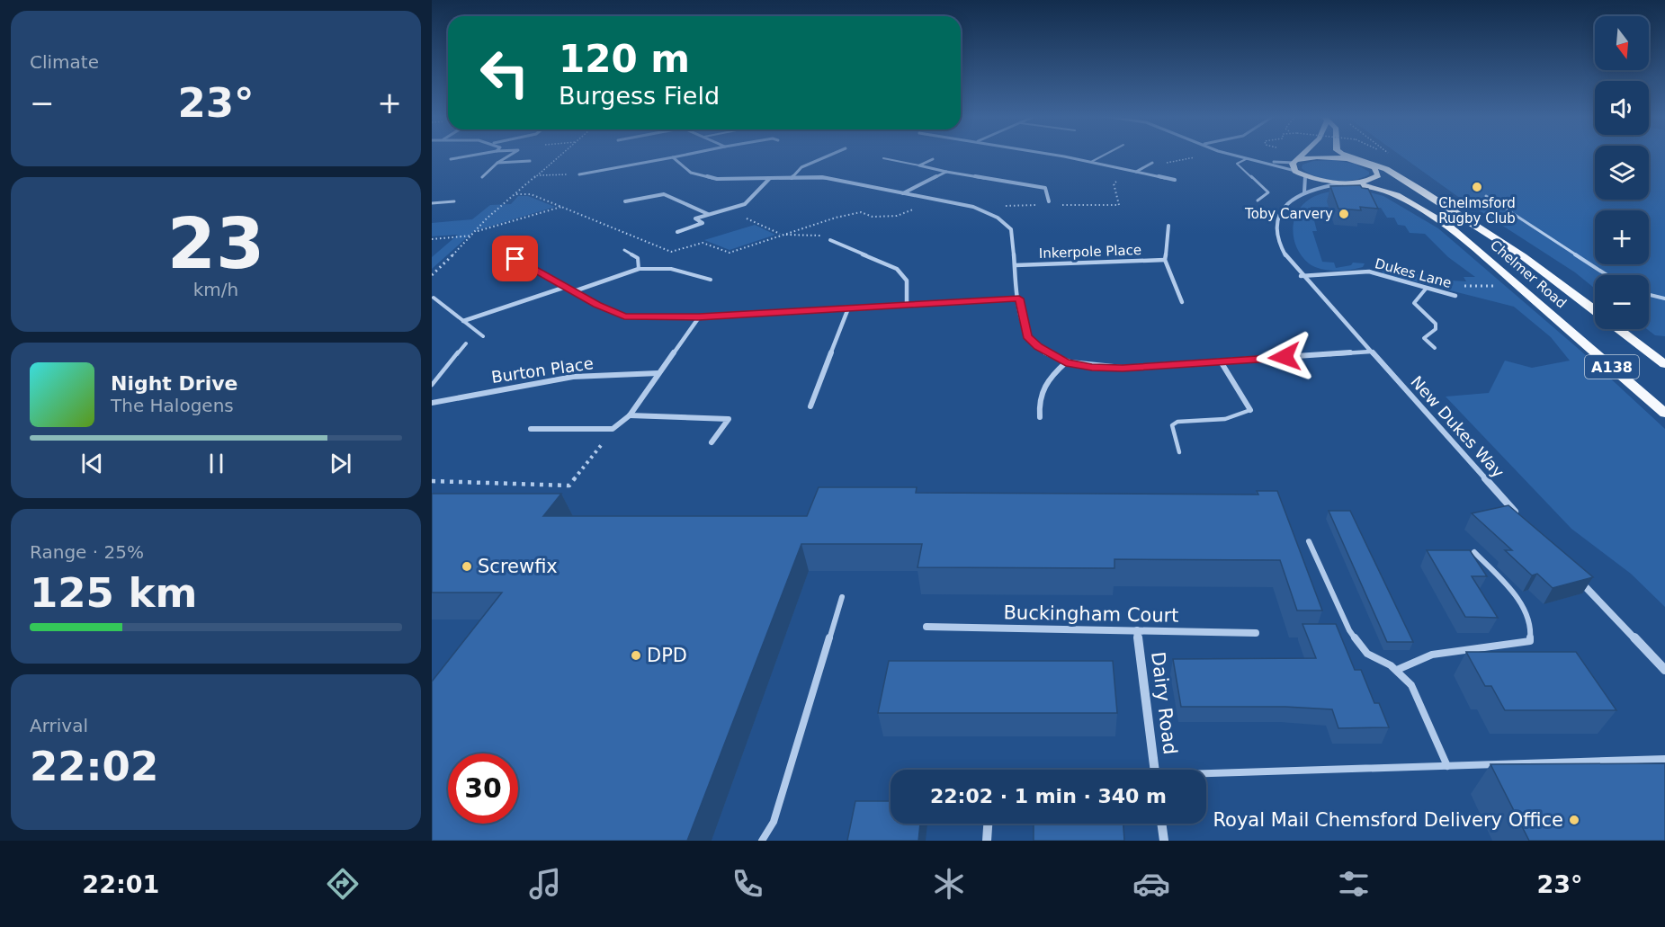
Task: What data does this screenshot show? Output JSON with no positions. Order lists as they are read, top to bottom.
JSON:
{
  "streets": {
    "main road": ["Chelmer Road", "A138"],
    "street": [
      "Inkerpole Place",
      "Dukes Lane",
      "Burton Place",
      "New Dukes Way",
      "Buckingham Court",
      "Dairy Road"
    ]
  },
  "crossings": [
    ["Dukes Lane", "New Dukes Way"],
    ["Chelmer Road", "New Dukes Way"],
    ["Buckingham Court", "Dairy Road"]
  ],
  "places": [
    "Chelmsford Rugby Club",
    "Toby Carvery",
    "Screwfix",
    "DPD",
    "Royal Mail Chemsford Delivery Office"
  ],
  "north": "bottom",
  "page": {
    "tile": [
      "Climate",
      ["23", "km/h"],
      ["Range · 25%", "125 km"],
      ["Arrival", "22:02"]
    ],
    "map_buttons": ["+", "−"],
    "turn": ["120 m", "Burgess Field"],
    "heat": ["−", "23°", "+"],
    "song": ["Night Drive", "The Halogens"],
    "limit": "30",
    "trip": "22:02 · 1 min · 340 m",
    "tabs": ["22:01", "23°"]
  }
}
